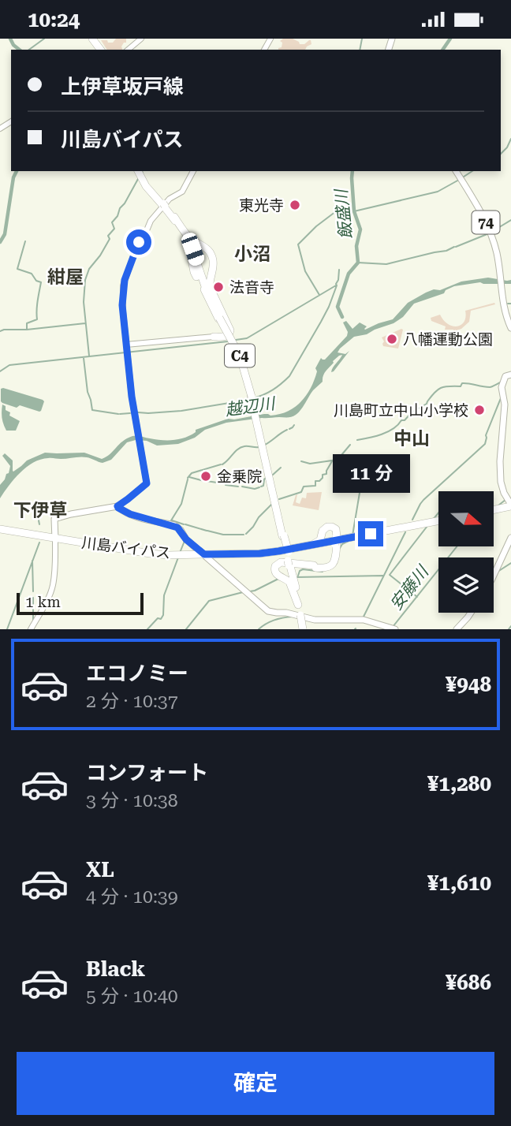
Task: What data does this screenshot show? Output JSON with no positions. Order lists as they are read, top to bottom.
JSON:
{
  "streets": {
    "highway": ["C4", "川島バイパス"],
    "main road": ["74"]
  },
  "districts": [
    "小沼",
    "紺屋",
    "中山",
    "下伊草"
  ],
  "water": ["飯盛川", "越辺川", "安藤川"],
  "places": [
    "東光寺",
    "法音寺",
    "八幡運動公園",
    "川島町立中山小学校",
    "金乗院"
  ],
  "scale_bar": "1 km",
  "north": "right",
  "page": {
    "status": "10:24",
    "banner": ["上伊草坂戸線", "川島バイパス"],
    "bubble": "11 分",
    "scale": "1 km",
    "list": [
      {
        "name": "エコノミー",
        "note": "2 分 · 10:37",
        "value": "¥948"
      },
      {
        "name": "コンフォート",
        "note": "3 分 · 10:38",
        "value": "¥1,280"
      },
      {
        "name": "XL",
        "note": "4 分 · 10:39",
        "value": "¥1,610"
      },
      {
        "name": "Black",
        "note": "5 分 · 10:40",
        "value": "¥686"
      }
    ],
    "buttons": "確定"
  }
}
